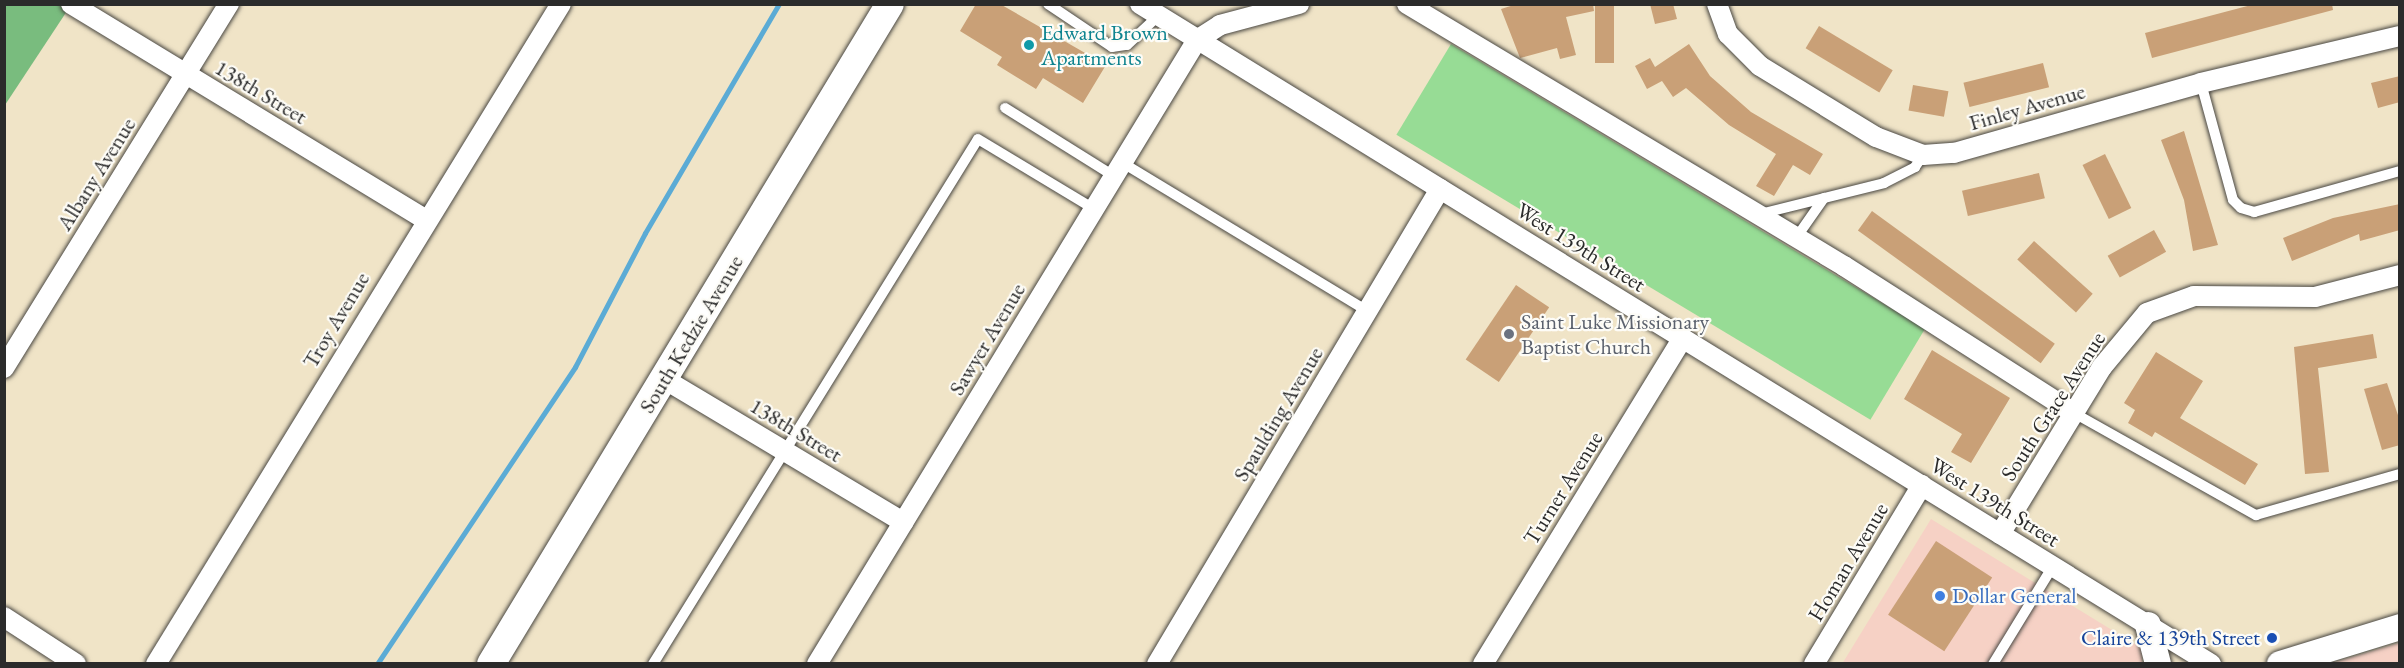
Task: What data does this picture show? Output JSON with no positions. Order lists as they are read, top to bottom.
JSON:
{
  "streets": {
    "main road": ["South Kedzie Avenue"],
    "street": [
      "138th Street",
      "Finley Avenue",
      "Albany Avenue",
      "West 139th Street",
      "Troy Avenue",
      "Sawyer Avenue",
      "South Grace Avenue",
      "Spaulding Avenue",
      "Turner Avenue",
      "Homan Avenue"
    ]
  },
  "crossings": [
    ["138th Street", "Albany Avenue"],
    ["138th Street", "Troy Avenue"],
    ["138th Street", "South Kedzie Avenue"],
    ["138th Street", "Sawyer Avenue"],
    ["West 139th Street", "Sawyer Avenue"],
    ["West 139th Street", "South Grace Avenue"],
    ["West 139th Street", "Spaulding Avenue"],
    ["West 139th Street", "Turner Avenue"],
    ["West 139th Street", "Homan Avenue"]
  ],
  "places": [
    "Edward Brown Apartments",
    "Saint Luke Missionary Baptist Church",
    "Dollar General",
    "Claire & 139th Street"
  ]
}
